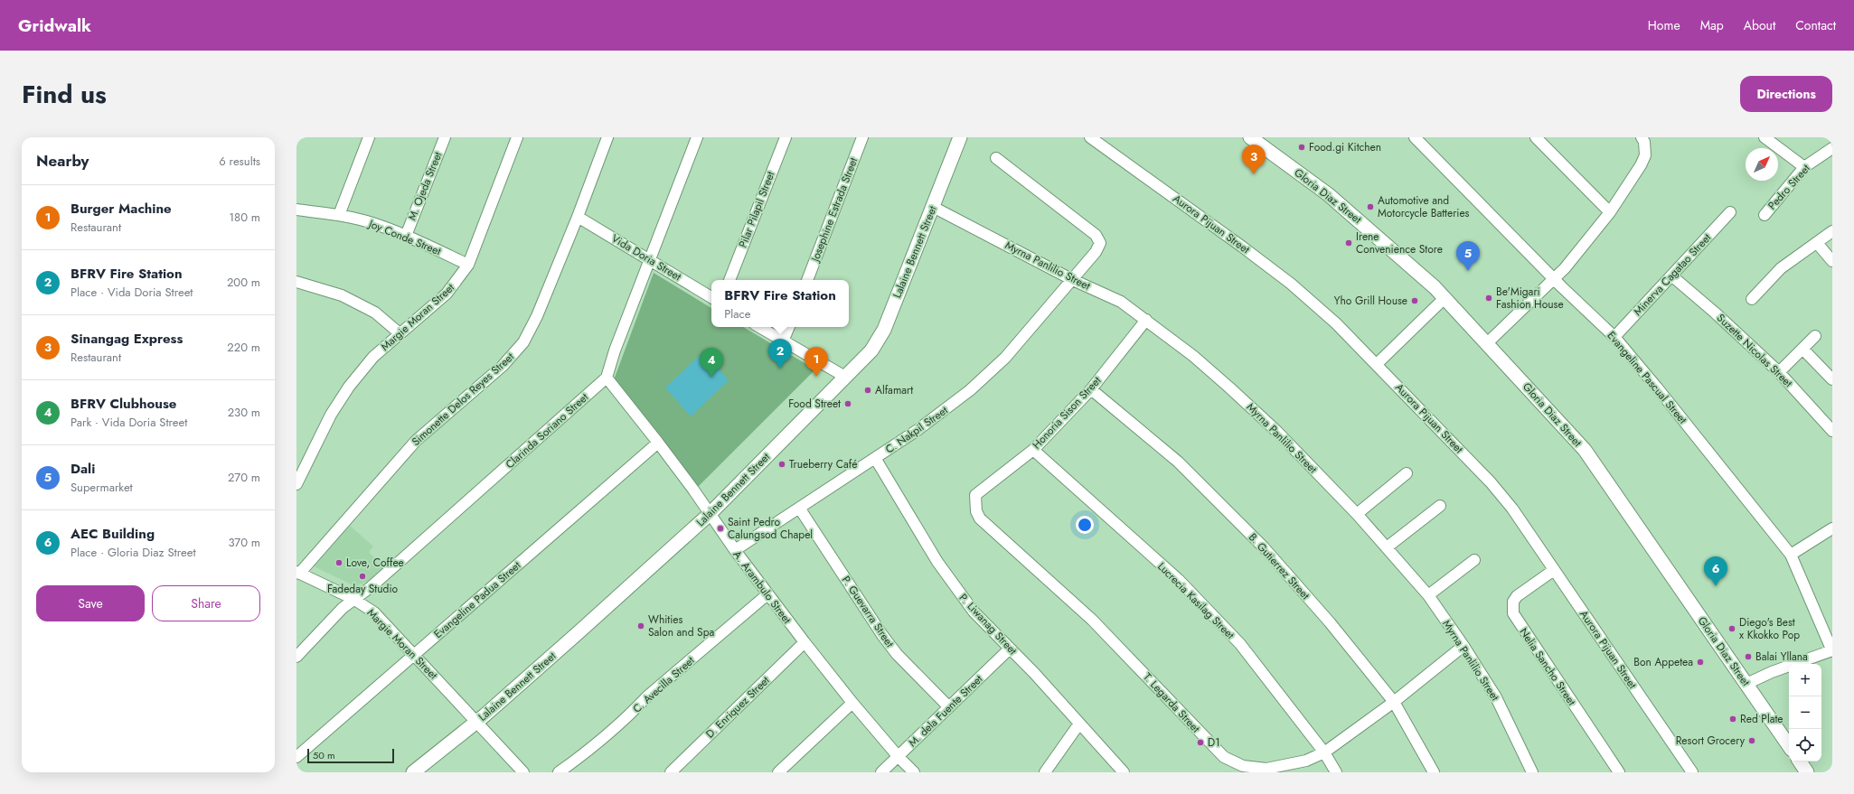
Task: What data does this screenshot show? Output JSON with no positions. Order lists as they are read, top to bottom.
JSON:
{
  "streets": {
    "street": [
      "M. Ojeda Street",
      "Pedro Street",
      "Gloria Diaz Street",
      "Pilar Pilapil Street",
      "Josephine Estrada Street",
      "Aurora Pijuan Street",
      "Joy Conde Street",
      "Lalaine Bennett Street",
      "Vida Doria Street",
      "Myrna Panlilio Street",
      "Minerva Cagatao Street",
      "Margie Moran Street",
      "Suzette Nicolas Street",
      "Evangeline Pascual Street",
      "Simonette Delos Reyes Street",
      "Honoria Sison Street",
      "C. Nakpil Street",
      "Clarinda Soriano Street",
      "B. Gutierrez Street",
      "A. Arambulo Street",
      "Evangeline Padua Street",
      "Lucrecia Kasilag Street",
      "P. Guevarra Street",
      "P. Liwanag Street",
      "Nelia Sancho Street",
      "C. Avecilla Street",
      "T. Legarda Street",
      "D. Enriquez Street",
      "M. dela Fuente Street"
    ]
  },
  "crossings": [
    ["M. Ojeda Street", "Joy Conde Street"],
    ["Aurora Pijuan Street", "Nelia Sancho Street"],
    ["Joy Conde Street", "Margie Moran Street"],
    ["Lalaine Bennett Street", "Myrna Panlilio Street"],
    ["Lalaine Bennett Street", "Margie Moran Street"],
    ["Lalaine Bennett Street", "A. Arambulo Street"],
    ["Vida Doria Street", "Simonette Delos Reyes Street"],
    ["Myrna Panlilio Street", "Honoria Sison Street"],
    ["Myrna Panlilio Street", "C. Nakpil Street"],
    ["Myrna Panlilio Street", "T. Legarda Street"],
    ["Minerva Cagatao Street", "Suzette Nicolas Street"],
    ["Minerva Cagatao Street", "Evangeline Pascual Street"],
    ["Margie Moran Street", "Simonette Delos Reyes Street"],
    ["Margie Moran Street", "Clarinda Soriano Street"],
    ["Margie Moran Street", "Evangeline Padua Street"],
    ["Honoria Sison Street", "B. Gutierrez Street"],
    ["Honoria Sison Street", "Lucrecia Kasilag Street"],
    ["Honoria Sison Street", "T. Legarda Street"],
    ["C. Nakpil Street", "A. Arambulo Street"],
    ["C. Nakpil Street", "P. Guevarra Street"],
    ["C. Nakpil Street", "P. Liwanag Street"],
    ["Clarinda Soriano Street", "A. Arambulo Street"],
    ["B. Gutierrez Street", "T. Legarda Street"],
    ["A. Arambulo Street", "Evangeline Padua Street"],
    ["A. Arambulo Street", "C. Avecilla Street"],
    ["A. Arambulo Street", "D. Enriquez Street"],
    ["A. Arambulo Street", "M. dela Fuente Street"],
    ["Lucrecia Kasilag Street", "T. Legarda Street"],
    ["P. Guevarra Street", "M. dela Fuente Street"],
    ["P. Liwanag Street", "M. dela Fuente Street"]
  ],
  "places": [
    "Food.gi Kitchen",
    "Automotive and Motorcycle Batteries",
    "Irene Convenience Store",
    "Be'Migari Fashion House",
    "Yho Grill House",
    "Alfamart",
    "Food Street",
    "Trueberry Café",
    "Saint Pedro Calungsod Chapel",
    "Love, Coffee",
    "Fadeday Studio",
    "Whities Salon and Spa",
    "Diego's Best x Kkokko Pop",
    "Balai Yllana",
    "Bon Appetea",
    "Red Plate",
    "Resort Grocery",
    "D1"
  ],
  "scale_bar": "50 m",
  "north": "top right",
  "page": {
    "header": "Gridwalk",
    "nav": [
      "Home",
      "Map",
      "About",
      "Contact"
    ],
    "title": "Find us",
    "buttons": [
      "Directions",
      ["Save", "Share"]
    ],
    "heading": ["Nearby", "6 results"],
    "pins": [
      "3",
      "5",
      "2",
      "1",
      "4",
      "6"
    ],
    "list": [
      {
        "mark": "1",
        "name": "Burger Machine",
        "note": "Restaurant",
        "value": "180 m"
      },
      {
        "mark": "2",
        "name": "BFRV Fire Station",
        "note": "Place · Vida Doria Street",
        "value": "200 m"
      },
      {
        "mark": "3",
        "name": "Sinangag Express",
        "note": "Restaurant",
        "value": "220 m"
      },
      {
        "mark": "4",
        "name": "BFRV Clubhouse",
        "note": "Park · Vida Doria Street",
        "value": "230 m"
      },
      {
        "mark": "5",
        "name": "Dali",
        "note": "Supermarket",
        "value": "270 m"
      },
      {
        "mark": "6",
        "name": "AEC Building",
        "note": "Place · Gloria Diaz Street",
        "value": "370 m"
      }
    ],
    "popup": ["BFRV Fire Station", "Place"],
    "map_buttons": ["+", "−"],
    "scale": "50 m"
  }
}
